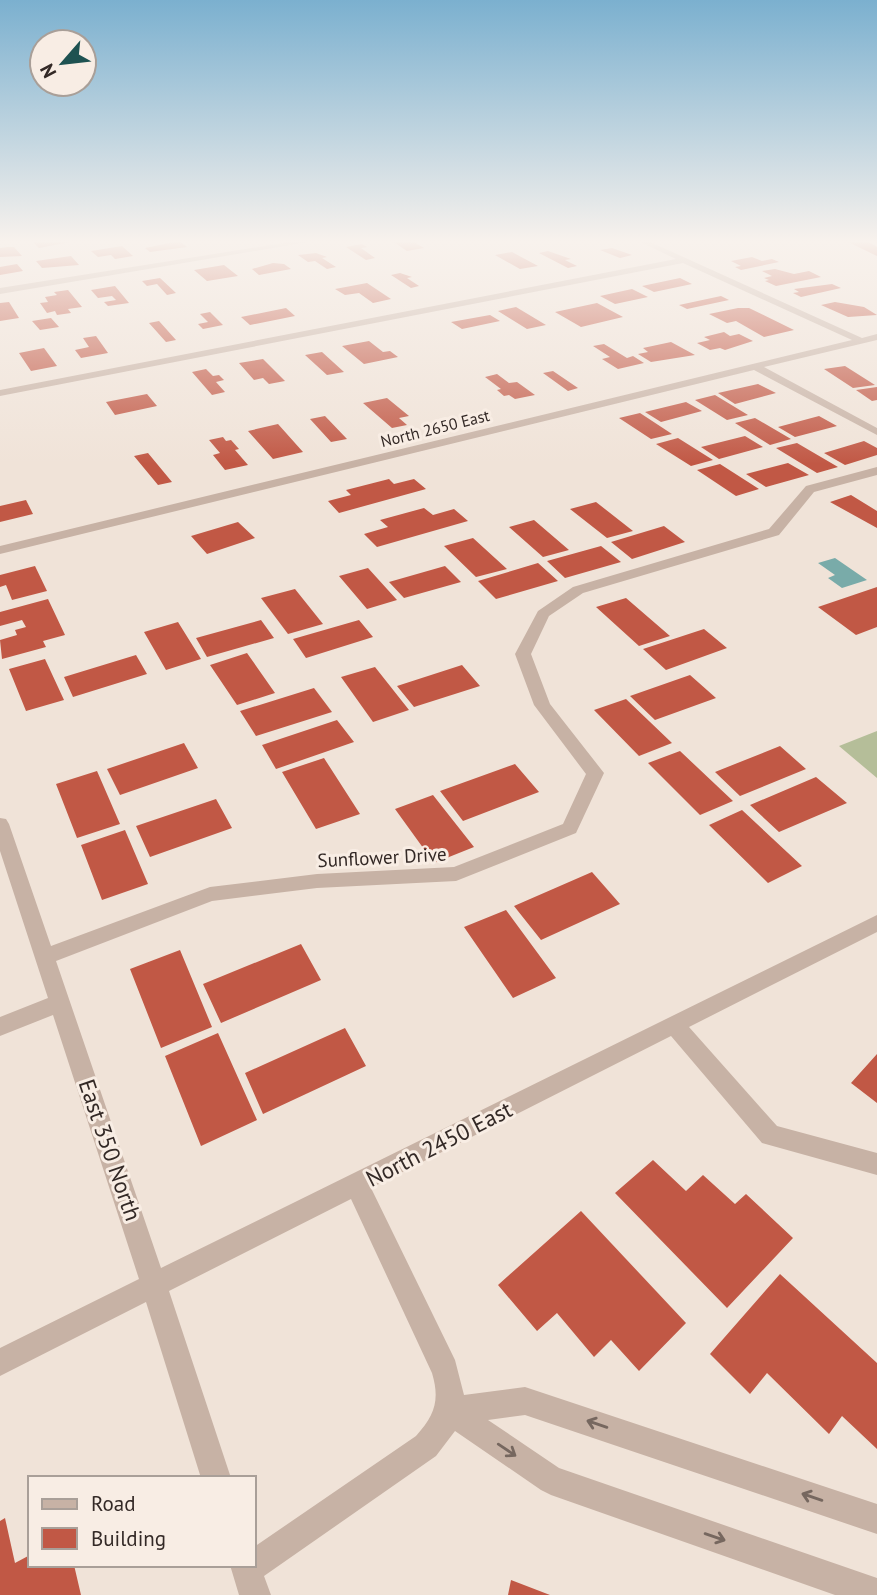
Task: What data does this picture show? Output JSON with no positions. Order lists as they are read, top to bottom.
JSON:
{
  "streets": {
    "street": [
      "North 2650 East",
      "Sunflower Drive",
      "North 2450 East",
      "East 350 North"
    ]
  },
  "crossings": [
    ["Sunflower Drive", "East 350 North"],
    ["North 2450 East", "East 350 North"]
  ],
  "legend": ["Road", "Building"],
  "north": "bottom left"
}
